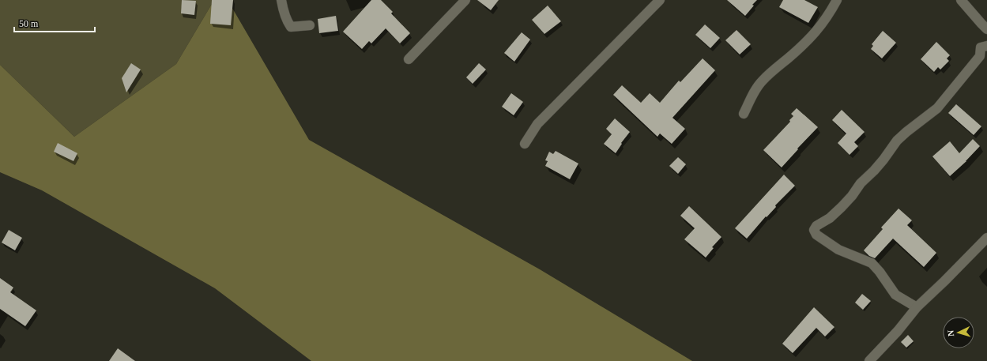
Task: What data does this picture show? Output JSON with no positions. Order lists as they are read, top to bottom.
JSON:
{
  "scale_bar": "50 m",
  "north": "left"
}
